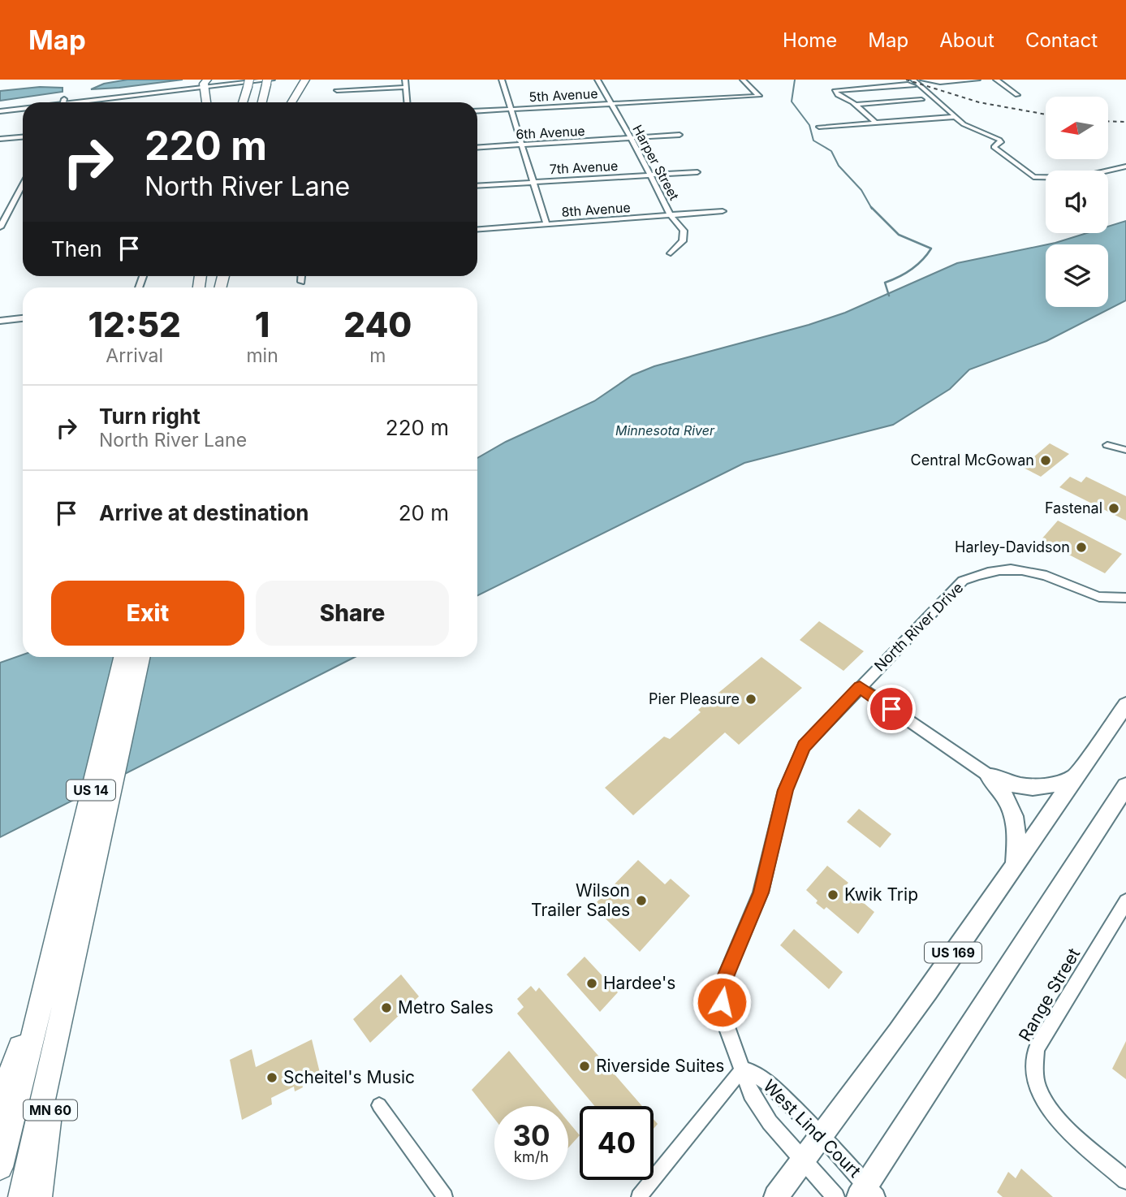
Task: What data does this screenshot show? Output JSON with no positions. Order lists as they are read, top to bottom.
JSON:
{
  "streets": {
    "highway": ["US 14", "US 169", "MN 60"],
    "street": [
      "5th Avenue",
      "6th Avenue",
      "Harper Street",
      "7th Avenue",
      "8th Avenue",
      "North River Drive",
      "Range Street",
      "West Lind Court"
    ]
  },
  "crossings": [
    ["5th Avenue", "Harper Street"],
    ["6th Avenue", "Harper Street"],
    ["Harper Street", "7th Avenue"],
    ["Harper Street", "8th Avenue"],
    ["North River Drive", "West Lind Court"],
    ["US 14", "MN 60"],
    ["US 169", "West Lind Court"]
  ],
  "water": ["Minnesota River"],
  "places": [
    "Central McGowan",
    "Fastenal",
    "Harley-Davidson",
    "Pier Pleasure",
    "Kwik Trip",
    "Wilson Trailer Sales",
    "Hardee's",
    "Metro Sales",
    "Riverside Suites",
    "Scheitel's Music"
  ],
  "north": "left",
  "page": {
    "header": "Map",
    "nav": [
      "Home",
      "Map",
      "About",
      "Contact"
    ],
    "turn": ["220 m", "North River Lane"],
    "then": "Then",
    "eta": [
      "12:52",
      "Arrival",
      "1",
      "min",
      "240",
      "m"
    ],
    "list": [
      {
        "name": "Turn right",
        "note": "North River Lane",
        "value": "220 m"
      },
      {
        "name": "Arrive at destination",
        "value": "20 m"
      }
    ],
    "buttons": ["Exit", "Share"],
    "speed": "30 km/h",
    "limit": "40"
  }
}
